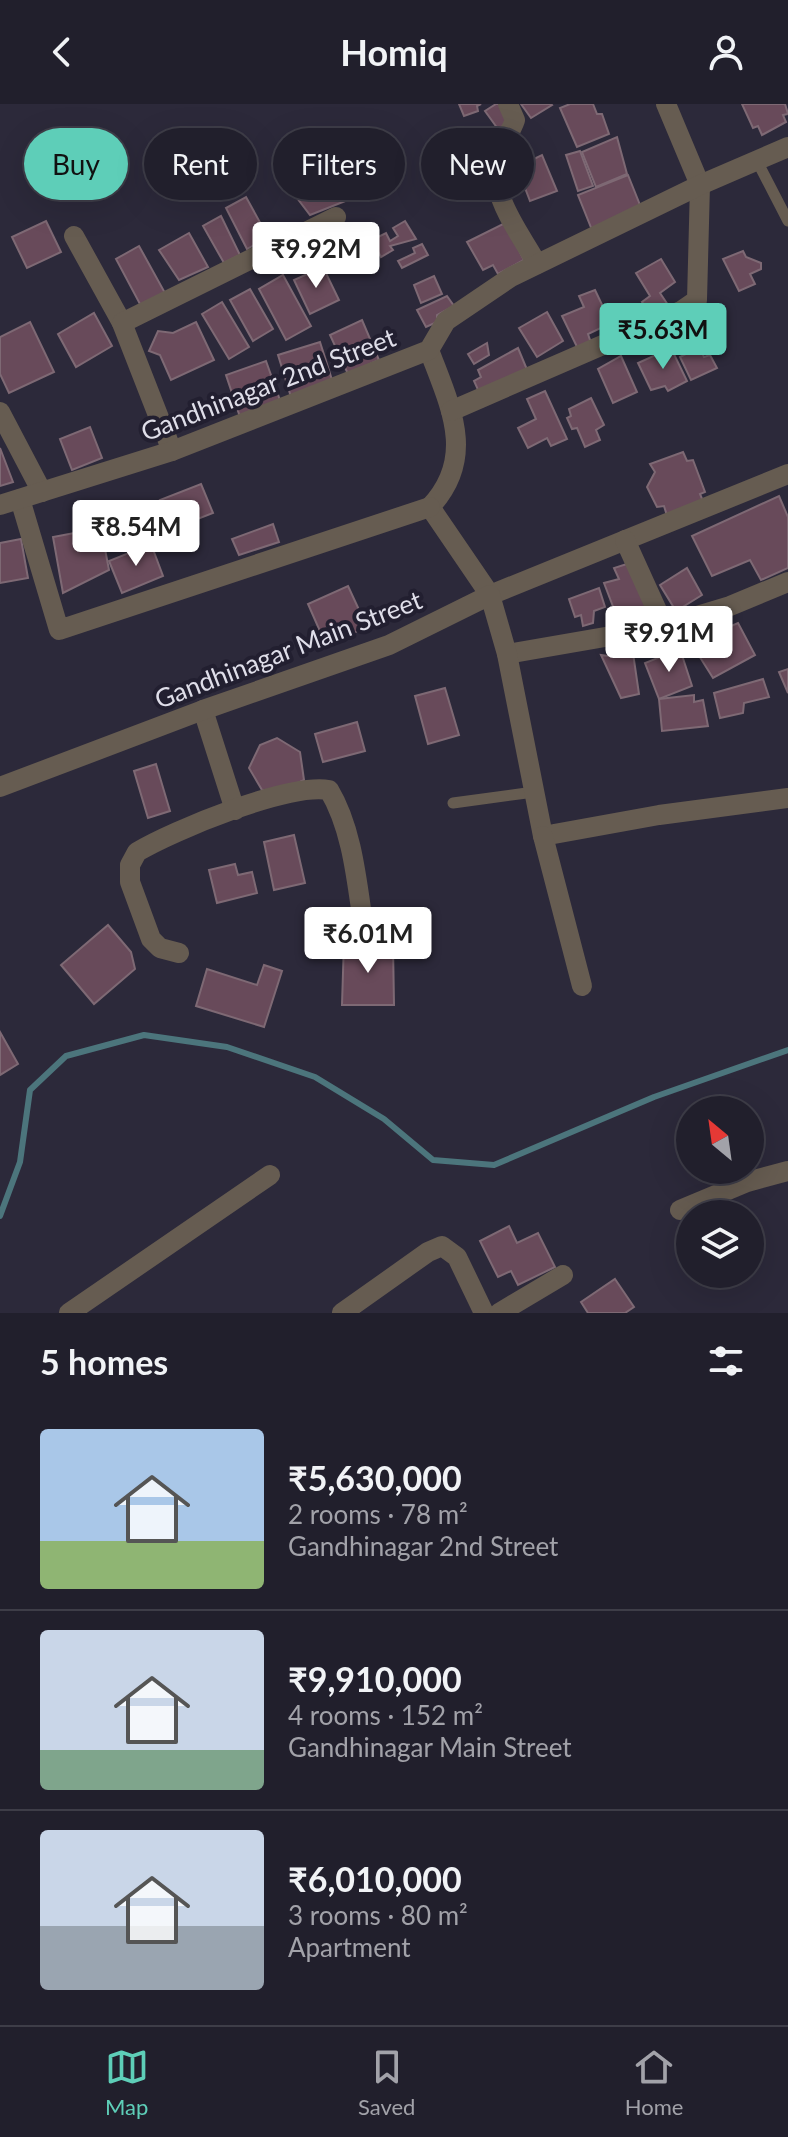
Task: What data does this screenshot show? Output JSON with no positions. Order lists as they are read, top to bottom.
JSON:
{
  "streets": {
    "street": ["Gandhinagar 2nd Street", "Gandhinagar Main Street"]
  },
  "north": "top left",
  "page": {
    "header": "Homiq",
    "chip": [
      "Buy",
      "Rent",
      "Filters",
      "New"
    ],
    "price": [
      "₹9.92M",
      "₹5.63M",
      "₹8.54M",
      "₹9.91M",
      "₹6.01M"
    ],
    "heading": "5 homes",
    "list": [
      {
        "name": "₹5,630,000",
        "note": "2 rooms · 78 m² · Gandhinagar 2nd Street"
      },
      {
        "name": "₹9,910,000",
        "note": "4 rooms · 152 m² · Gandhinagar Main Street"
      },
      {
        "name": "₹6,010,000",
        "note": "3 rooms · 80 m² · Apartment"
      }
    ],
    "tabs": ["Map", "Saved", "Home"]
  }
}
